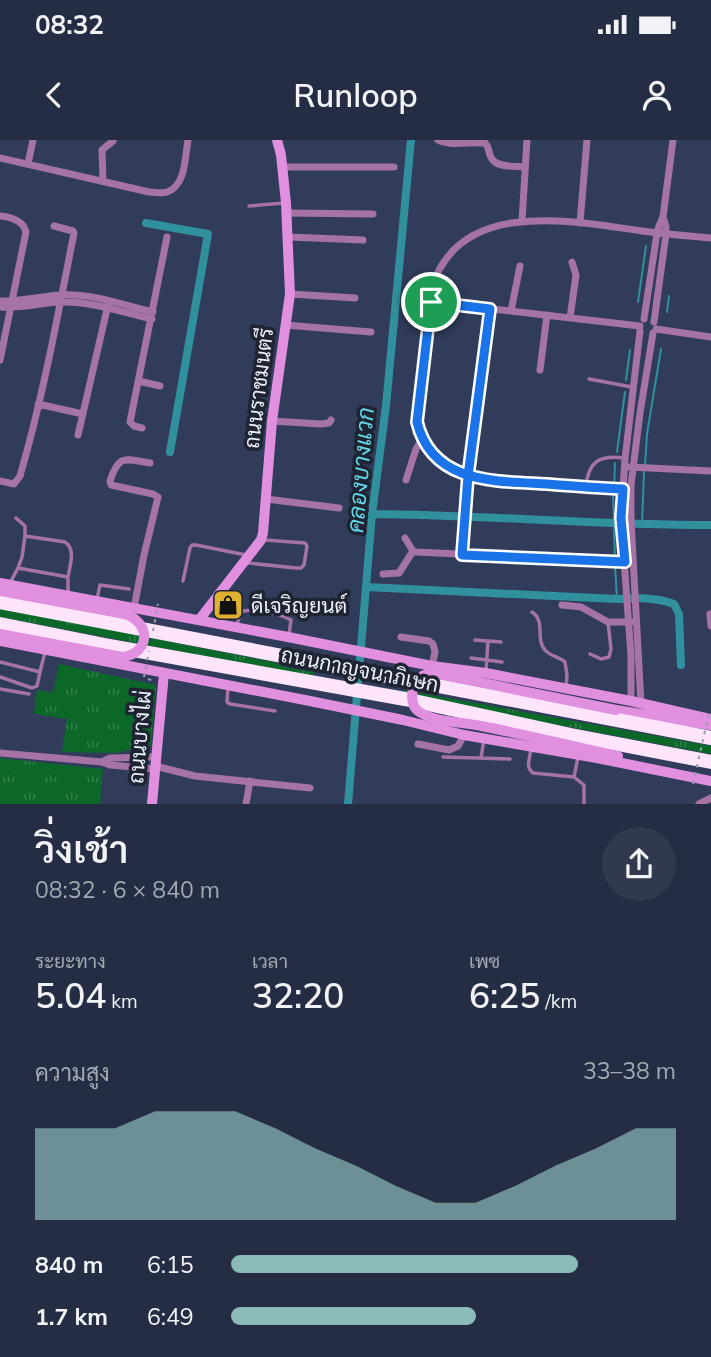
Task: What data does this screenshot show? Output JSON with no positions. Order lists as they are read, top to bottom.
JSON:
{
  "streets": {
    "highway": ["ถนนกาญจนาภิเษก"],
    "main road": ["ถนนราชมนตรี", "ถนนบางไผ่"]
  },
  "water": ["คลองบางแวก"],
  "places": {
    "shop": ["ดีเจริญยนต์"]
  },
  "page": {
    "status": "08:32",
    "header": "Runloop",
    "heading": ["วิ่งเช้า", "08:32 · 6 × 840 m"],
    "stats": [
      ["ระยะทาง", "5.04 km"],
      ["เวลา", "32:20"],
      ["เพซ", "6:25 /km"]
    ],
    "chart": ["ความสูง", "33–38 m"],
    "list": [
      {
        "name": "840 m",
        "note": "6:15"
      },
      {
        "name": "1.7 km",
        "note": "6:49"
      }
    ]
  }
}
